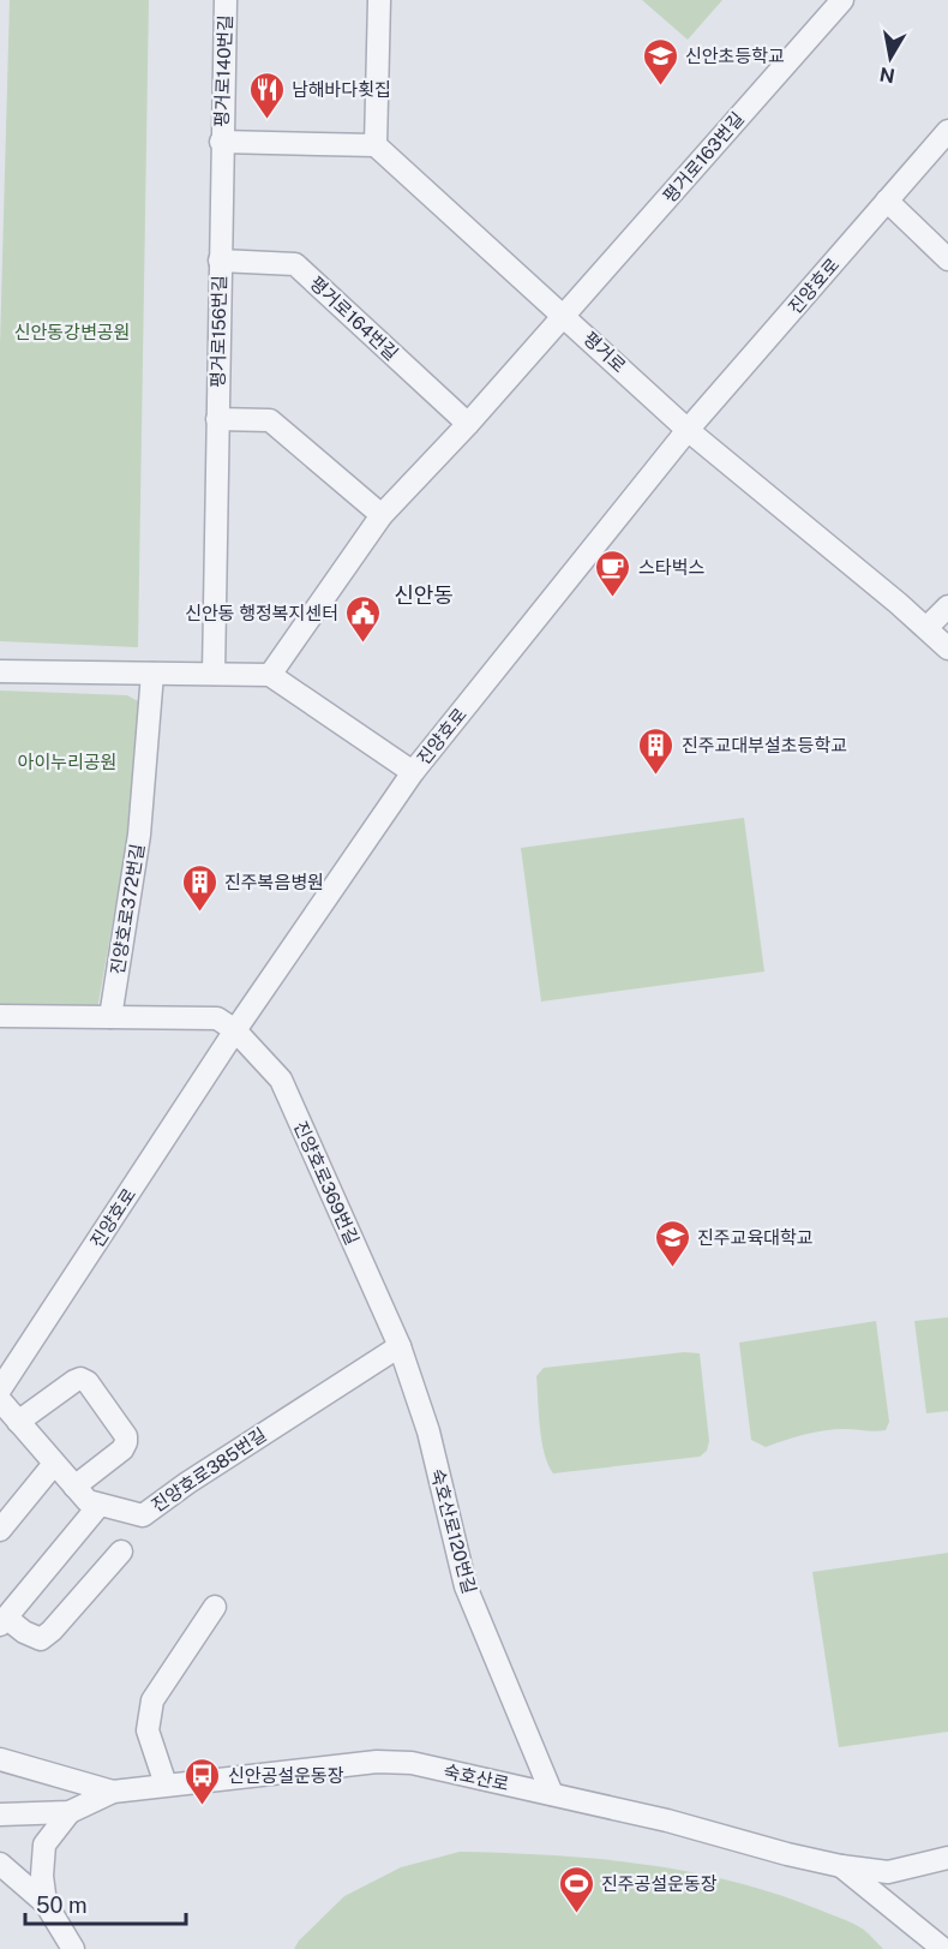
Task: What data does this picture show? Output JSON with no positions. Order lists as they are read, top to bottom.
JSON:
{
  "streets": {
    "street": [
      "평거로140번길",
      "평거로163번길",
      "진양호로",
      "평거로164번길",
      "평거로156번길",
      "평거로",
      "진양호로372번길",
      "진양호로369번길",
      "진양호로385번길",
      "숙호산로120번길",
      "숙호산로"
    ]
  },
  "crossings": [
    ["평거로140번길", "평거로156번길"],
    ["평거로163번길", "평거로"],
    ["진양호로", "평거로"],
    ["진양호로", "진양호로369번길"],
    ["평거로164번길", "평거로156번길"],
    ["진양호로369번길", "진양호로385번길"],
    ["진양호로369번길", "숙호산로120번길"],
    ["진양호로385번길", "숙호산로120번길"],
    ["숙호산로120번길", "숙호산로"]
  ],
  "districts": ["신안동"],
  "parks": ["신안동강변공원", "아이누리공원"],
  "places": {
    "school or university": ["신안초등학교", "진주교육대학교"],
    "restaurant": ["남해바다횟집"],
    "cafe": ["스타벅스"],
    "public building": ["신안동 행정복지센터"],
    "building": ["진주교대부설초등학교", "진주복음병원"],
    "bus stop": ["신안공설운동장"],
    "sports": ["진주공설운동장"]
  },
  "scale_bar": "50 m",
  "north": "bottom"
}
